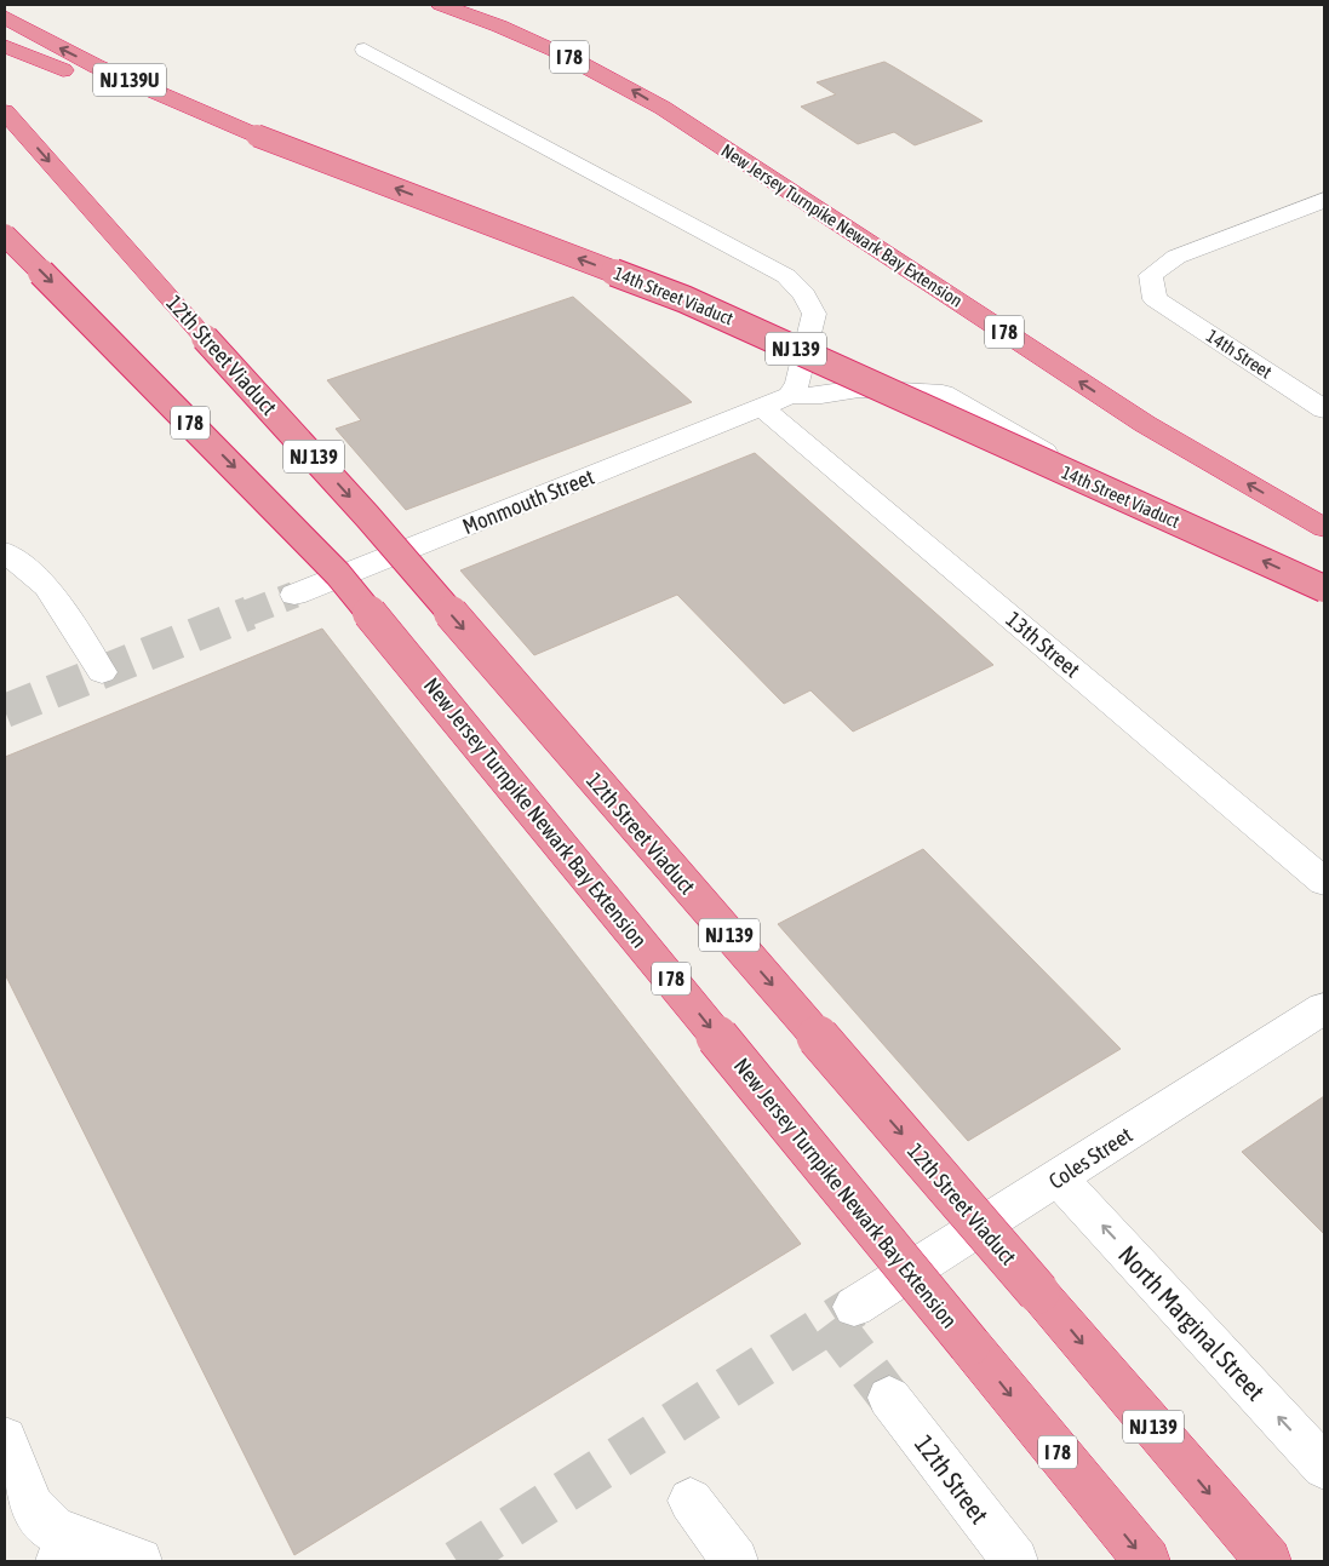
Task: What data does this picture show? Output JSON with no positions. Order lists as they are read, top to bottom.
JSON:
{
  "streets": {
    "highway": [
      "I 78",
      "NJ 139U",
      "New Jersey Turnpike Newark Bay Extension",
      "14th Street Viaduct",
      "NJ 139",
      "12th Street Viaduct"
    ],
    "street": [
      "14th Street",
      "Monmouth Street",
      "13th Street",
      "Coles Street",
      "North Marginal Street",
      "12th Street"
    ]
  },
  "crossings": [
    ["NJ 139U", "14th Street Viaduct"],
    ["Monmouth Street", "13th Street"],
    ["Coles Street", "North Marginal Street"]
  ],
  "one_way": ["14th Street Viaduct", "12th Street Viaduct", "North Marginal Street"]
}
